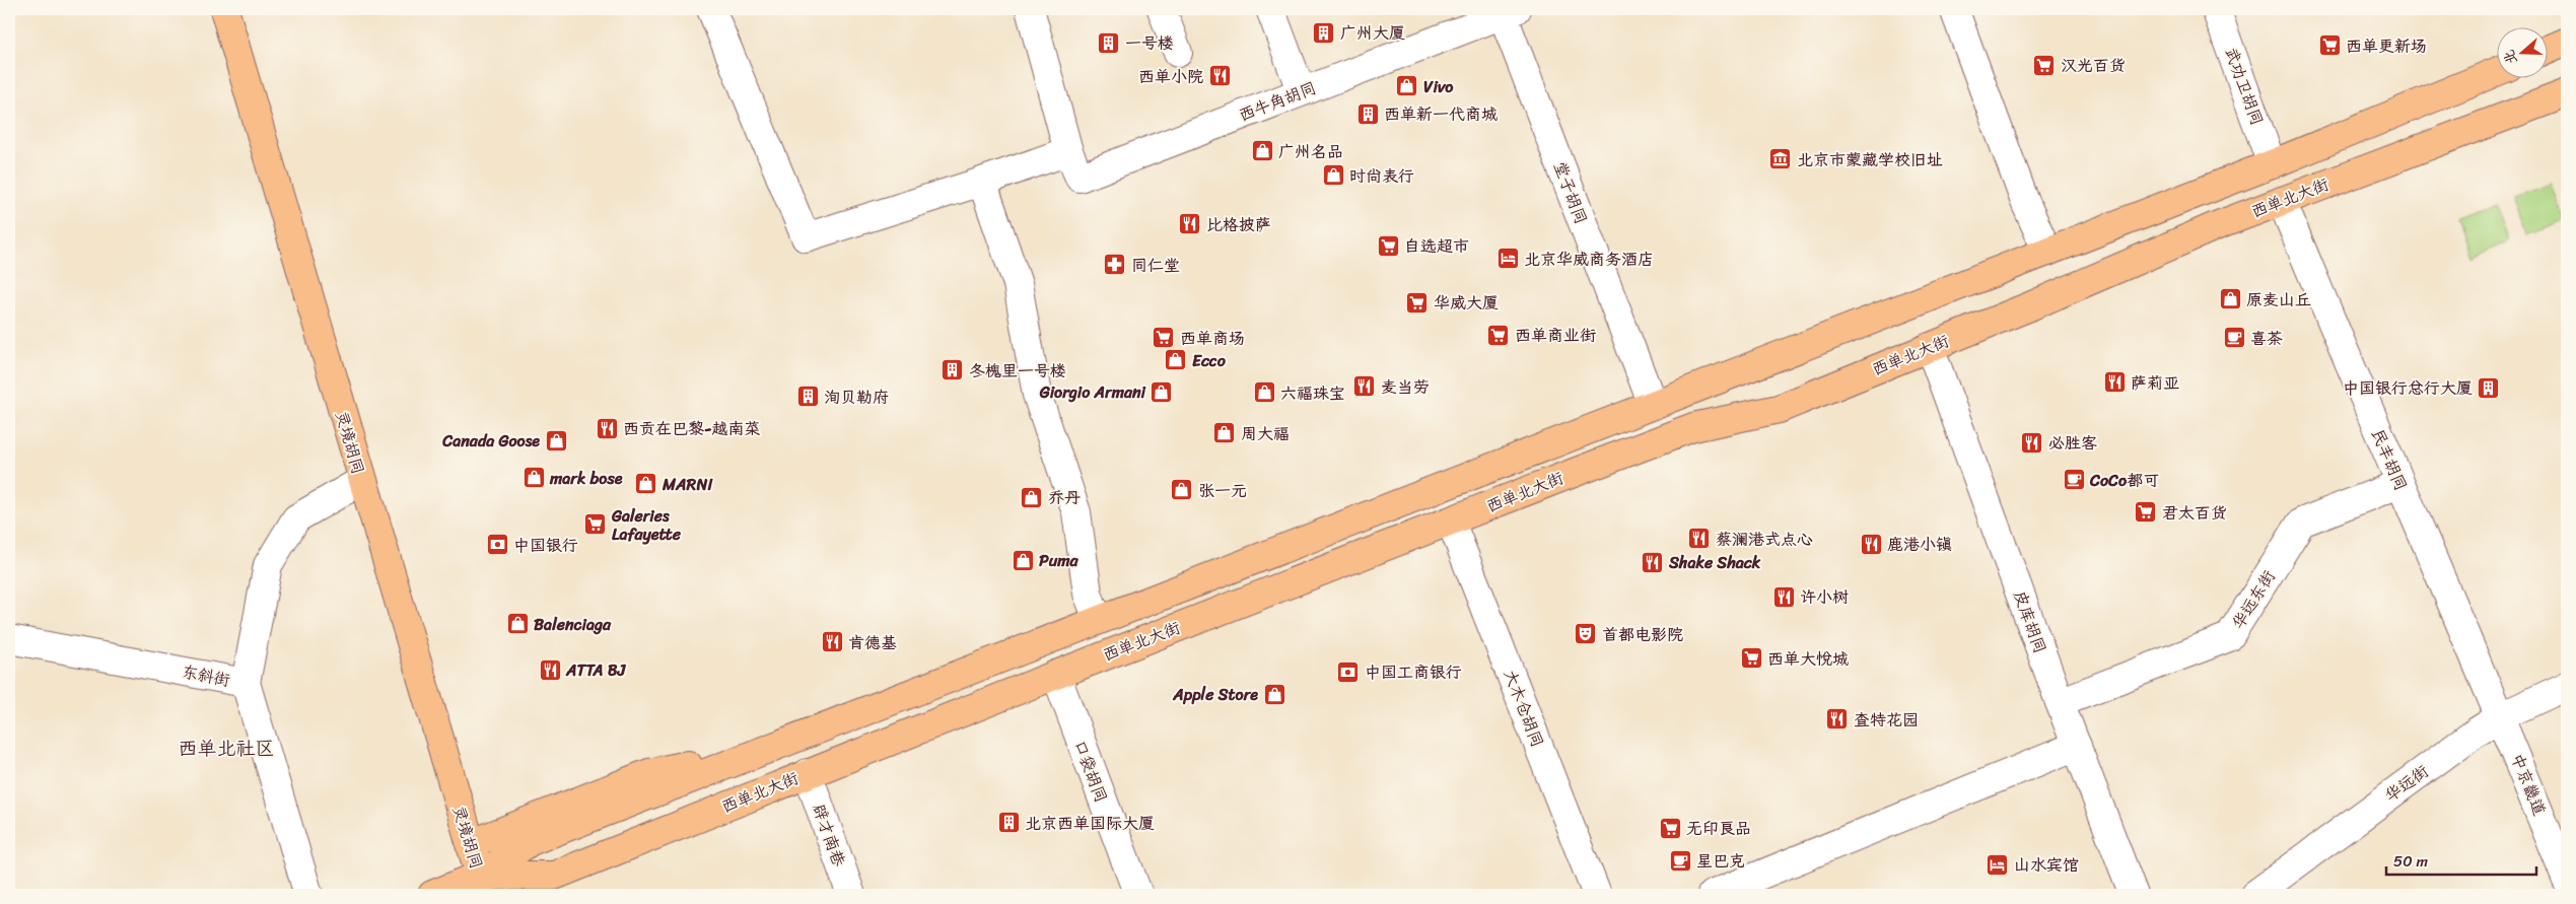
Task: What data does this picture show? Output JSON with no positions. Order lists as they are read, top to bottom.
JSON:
{
  "streets": {
    "main road": ["西单北大街", "灵境胡同"],
    "street": [
      "武功卫胡同",
      "西牛角胡同",
      "堂子胡同",
      "民丰胡同",
      "华远东街",
      "皮库胡同",
      "东斜街",
      "大木仓胡同",
      "口袋胡同",
      "华远街",
      "中京畿道",
      "辟才南巷"
    ]
  },
  "crossings": [
    ["武功卫胡同", "西单北大街"],
    ["西牛角胡同", "堂子胡同"],
    ["堂子胡同", "西单北大街"],
    ["西单北大街", "灵境胡同"],
    ["西单北大街", "民丰胡同"],
    ["西单北大街", "皮库胡同"],
    ["西单北大街", "大木仓胡同"],
    ["西单北大街", "口袋胡同"],
    ["西单北大街", "辟才南巷"],
    ["民丰胡同", "华远东街"],
    ["民丰胡同", "华远街"],
    ["民丰胡同", "中京畿道"],
    ["华远东街", "皮库胡同"],
    ["华远街", "中京畿道"]
  ],
  "districts": ["西单北社区"],
  "places": {
    "building": [
      "广州大厦",
      "一号楼",
      "西单新一代商城",
      "冬槐里一号楼",
      "中国银行总行大厦",
      "洵贝勒府",
      "北京西单国际大厦"
    ],
    "supermarket": [
      "西单更新场",
      "汉光百货",
      "自选超市",
      "华威大厦",
      "西单商业街",
      "西单商场",
      "君太百货",
      "Galeries Lafayette",
      "西单大悦城",
      "无印良品"
    ],
    "restaurant": [
      "西单小院",
      "比格披萨",
      "萨莉亚",
      "麦当劳",
      "西贡在巴黎-越南菜",
      "必胜客",
      "蔡澜港式点心",
      "鹿港小镇",
      "Shake Shack",
      "许小树",
      "肯德基",
      "ATTA BJ",
      "查特花园"
    ],
    "shop": [
      "Vivo",
      "广州名品",
      "时尚表行",
      "原麦山丘",
      "Ecco",
      "Giorgio Armani",
      "六福珠宝",
      "周大福",
      "Canada Goose",
      "mark bose",
      "MARNI",
      "张一元",
      "乔丹",
      "Puma",
      "Balenciaga",
      "Apple Store"
    ],
    "museum": ["北京市蒙藏学校旧址"],
    "hotel": ["北京华威商务酒店", "山水宾馆"],
    "pharmacy": ["同仁堂"],
    "cafe": ["喜茶", "CoCo都可", "星巴克"],
    "bank": ["中国银行", "中国工商银行"],
    "theatre": ["首都电影院"]
  },
  "scale_bar": "50 m",
  "north": "left"
}
